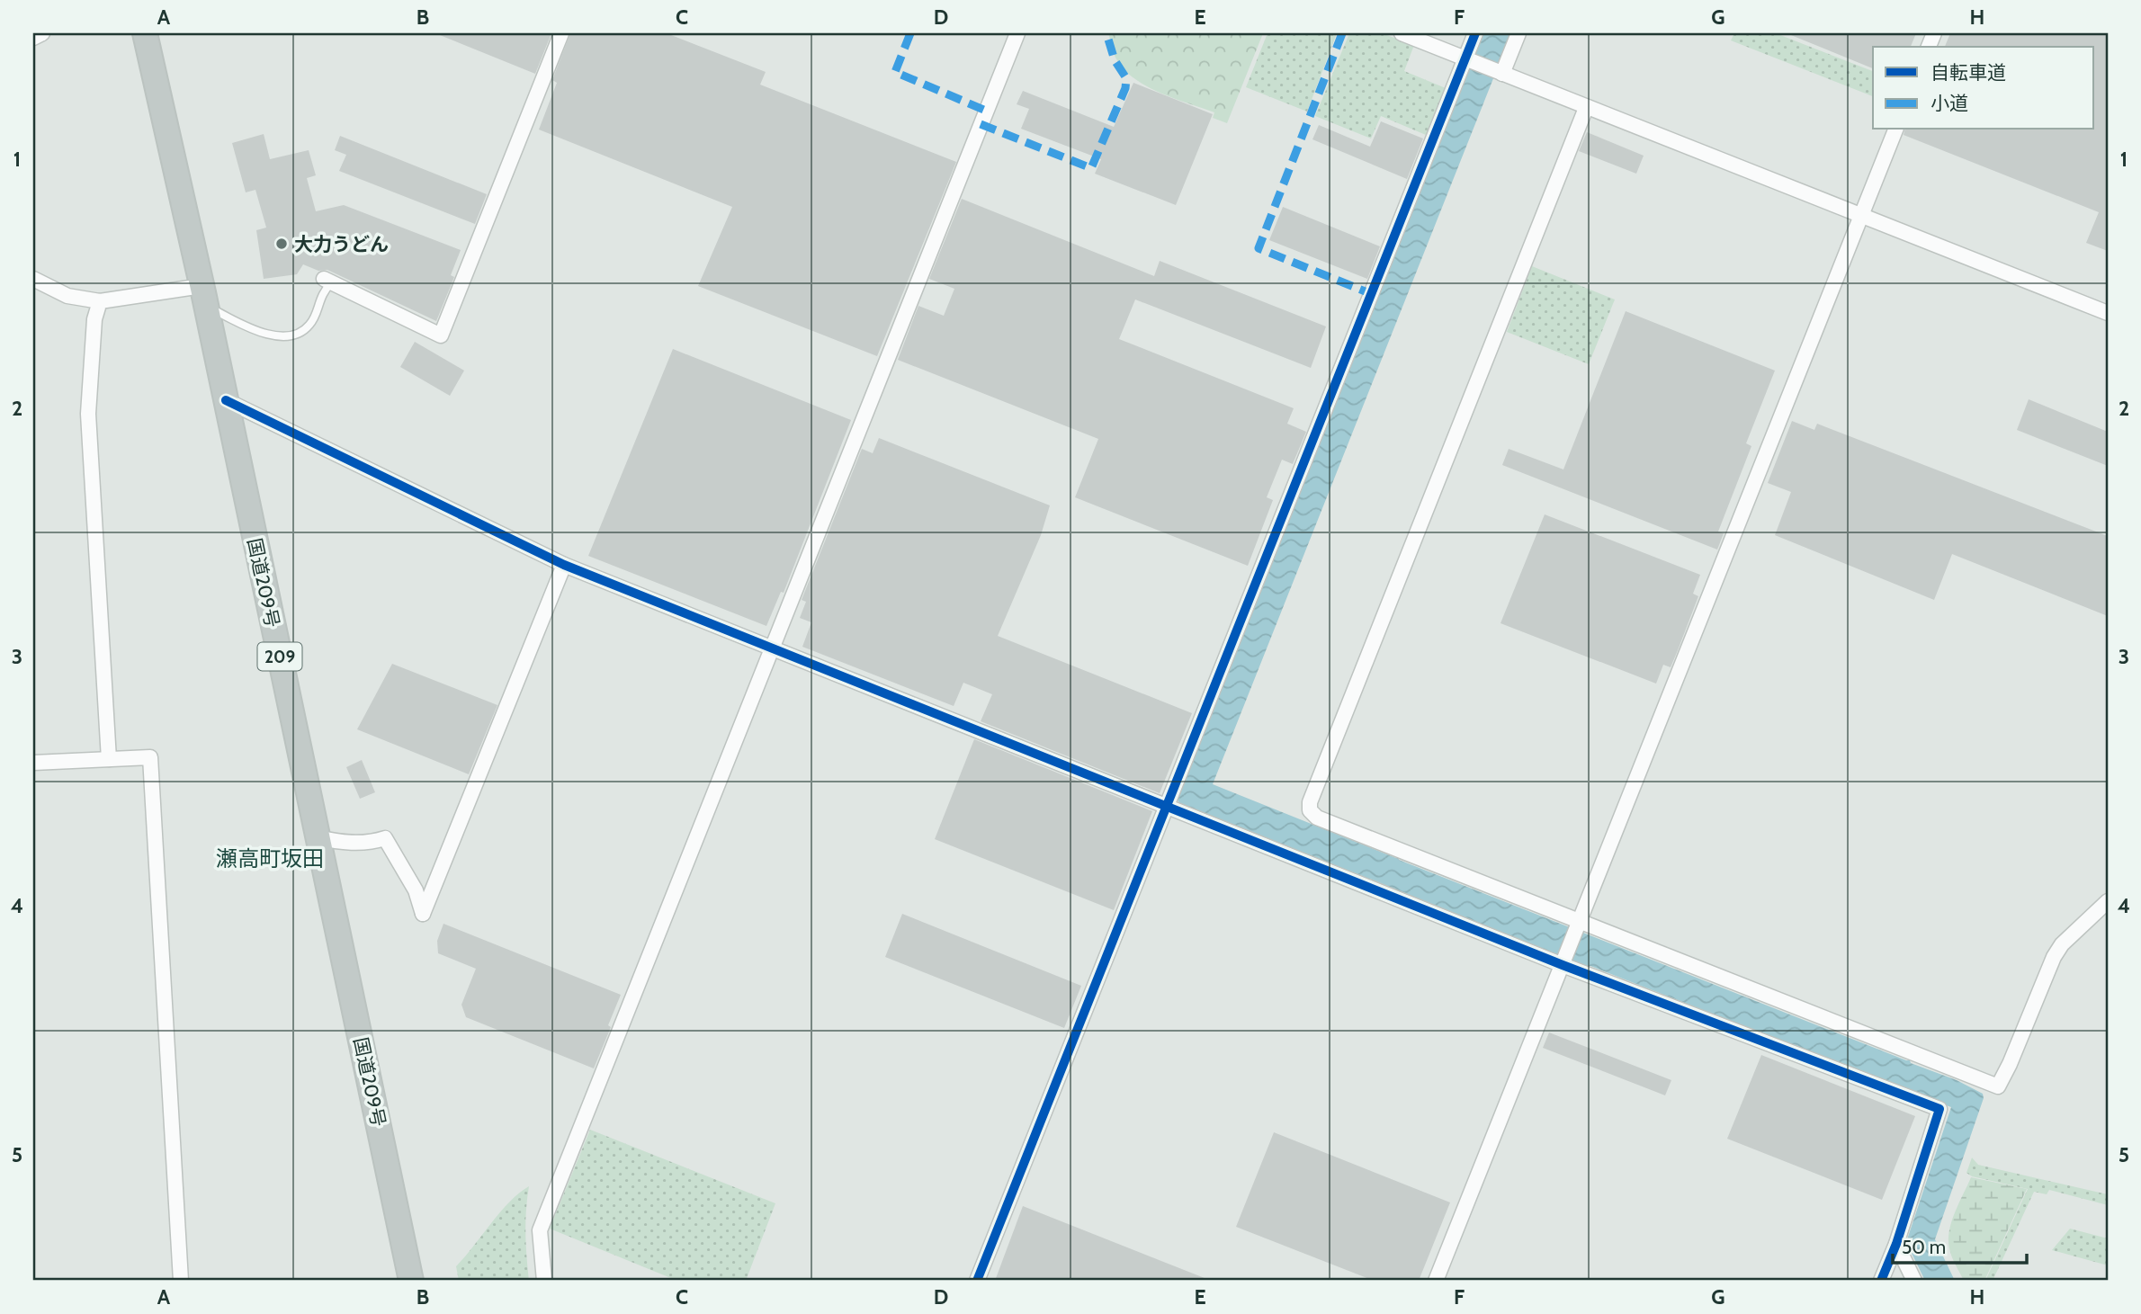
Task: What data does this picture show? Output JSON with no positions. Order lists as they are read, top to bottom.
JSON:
{
  "streets": {
    "highway": ["国道209号", "209"]
  },
  "districts": ["瀬高町坂田"],
  "places": ["大力うどん"],
  "legend": ["自転車道", "小道"],
  "scale_bar": "50 m",
  "grid": {
    "columns": [
      "A",
      "B",
      "C",
      "D",
      "E",
      "F",
      "G",
      "H"
    ],
    "rows": [
      "1",
      "2",
      "3",
      "4",
      "5"
    ]
  }
}
